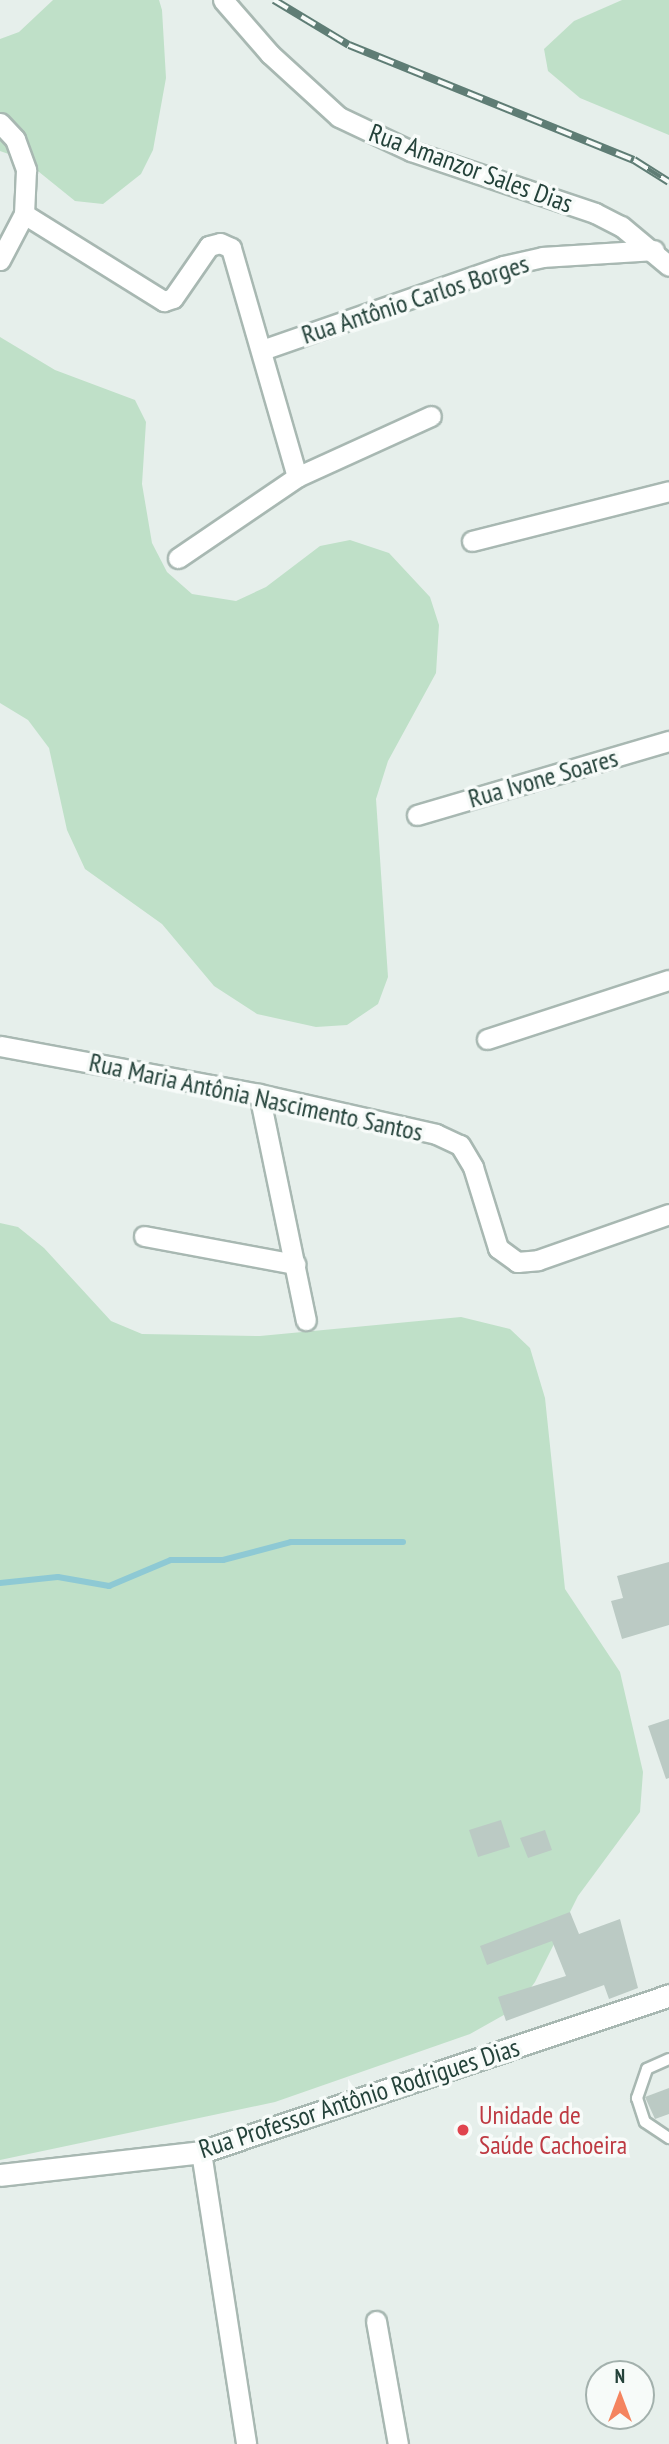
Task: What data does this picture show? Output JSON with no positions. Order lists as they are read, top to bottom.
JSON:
{
  "streets": {
    "main road": ["Rua Professor Antônio Rodrigues Dias"],
    "street": [
      "Rua Amanzor Sales Dias",
      "Rua Antônio Carlos Borges",
      "Rua Ivone Soares",
      "Rua Maria Antônia Nascimento Santos"
    ]
  },
  "crossings": [
    ["Rua Amanzor Sales Dias", "Rua Antônio Carlos Borges"]
  ],
  "places": ["Unidade de Saúde Cachoeira"],
  "north": "top"
}
